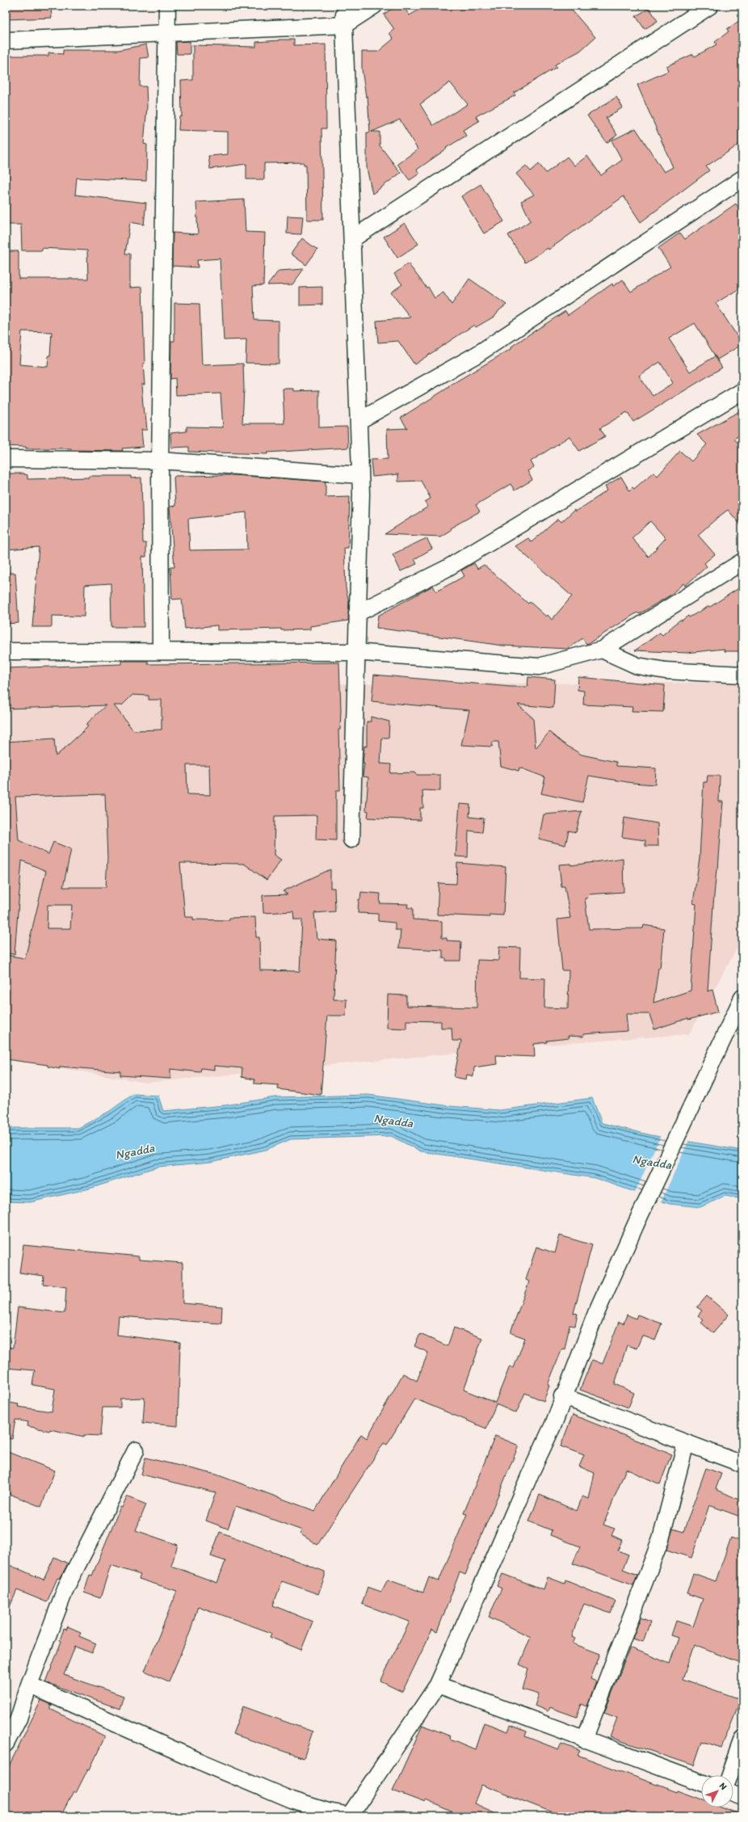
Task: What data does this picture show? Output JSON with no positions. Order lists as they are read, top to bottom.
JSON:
{
  "water": ["Ngadda"],
  "north": "top right"
}
